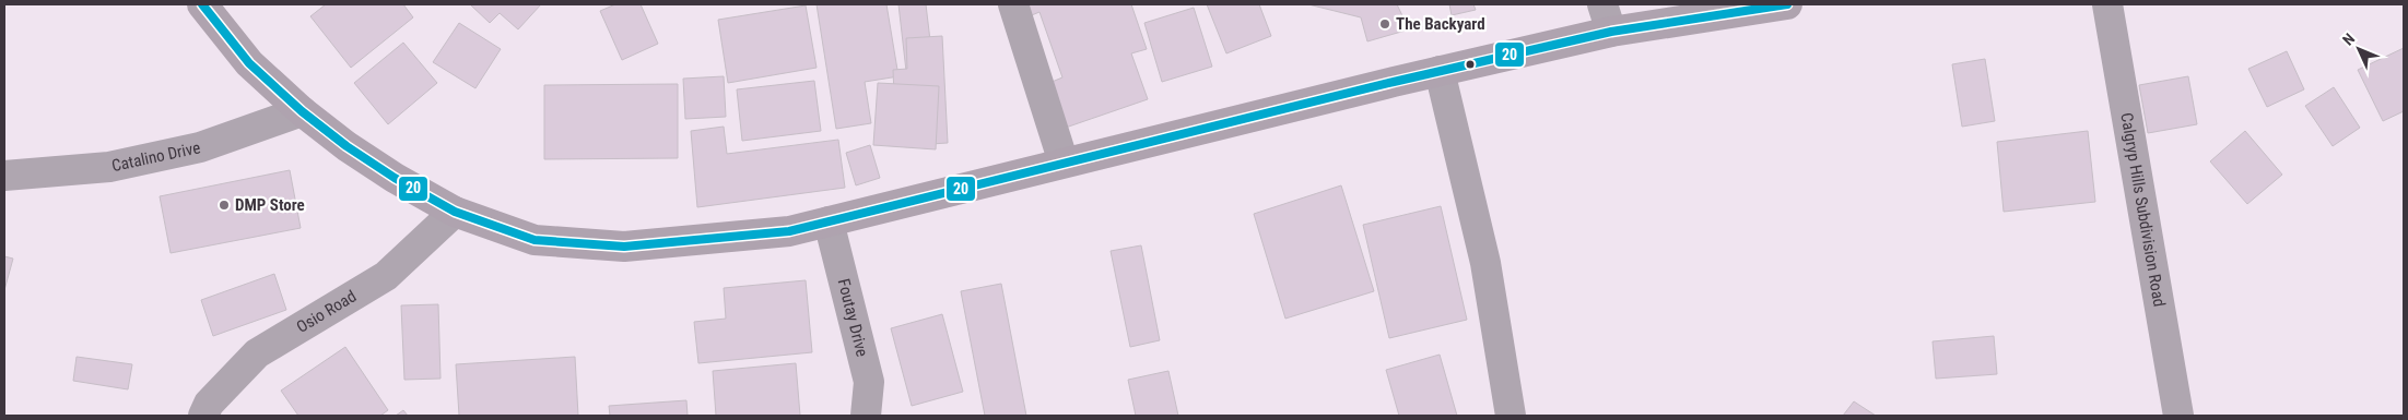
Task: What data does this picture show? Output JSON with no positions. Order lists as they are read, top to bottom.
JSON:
{
  "streets": {
    "street": [
      "Catalino Drive",
      "Calgryp Hills Subdivision Road",
      "Osio Road",
      "Foutay Drive"
    ]
  },
  "places": ["The Backyard", "DMP Store"],
  "lines": ["transit line 20"],
  "north": "top left"
}
